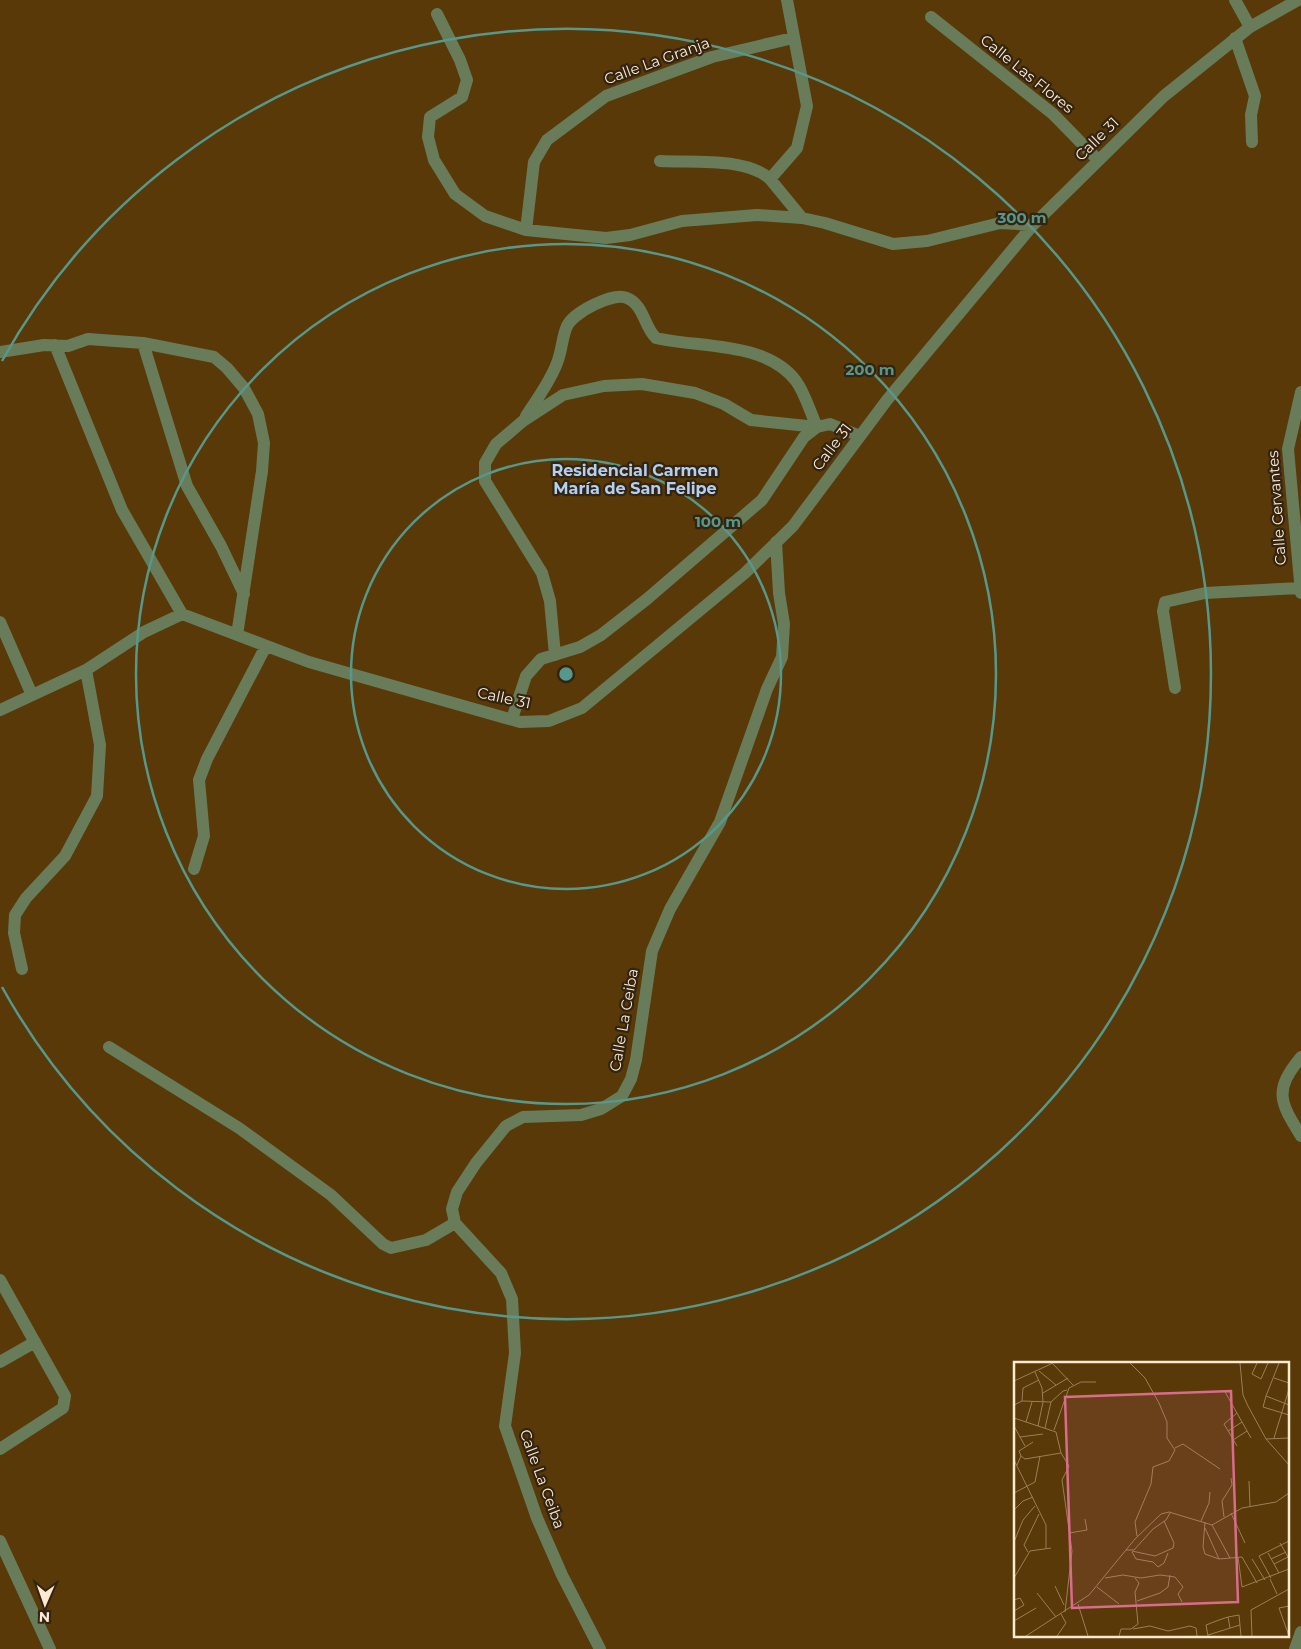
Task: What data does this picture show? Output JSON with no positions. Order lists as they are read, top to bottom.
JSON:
{
  "streets": {
    "street": [
      "Calle La Granja",
      "Calle Las Flores",
      "Calle 31",
      "Calle Cervantes",
      "Calle La Ceiba"
    ]
  },
  "crossings": [
    ["Calle Las Flores", "Calle 31"],
    ["Calle 31", "Calle La Ceiba"]
  ],
  "districts": ["Residencial Carmen María de San Felipe"],
  "north": "bottom",
  "rings": ["300 m", "200 m", "100 m"]
}
